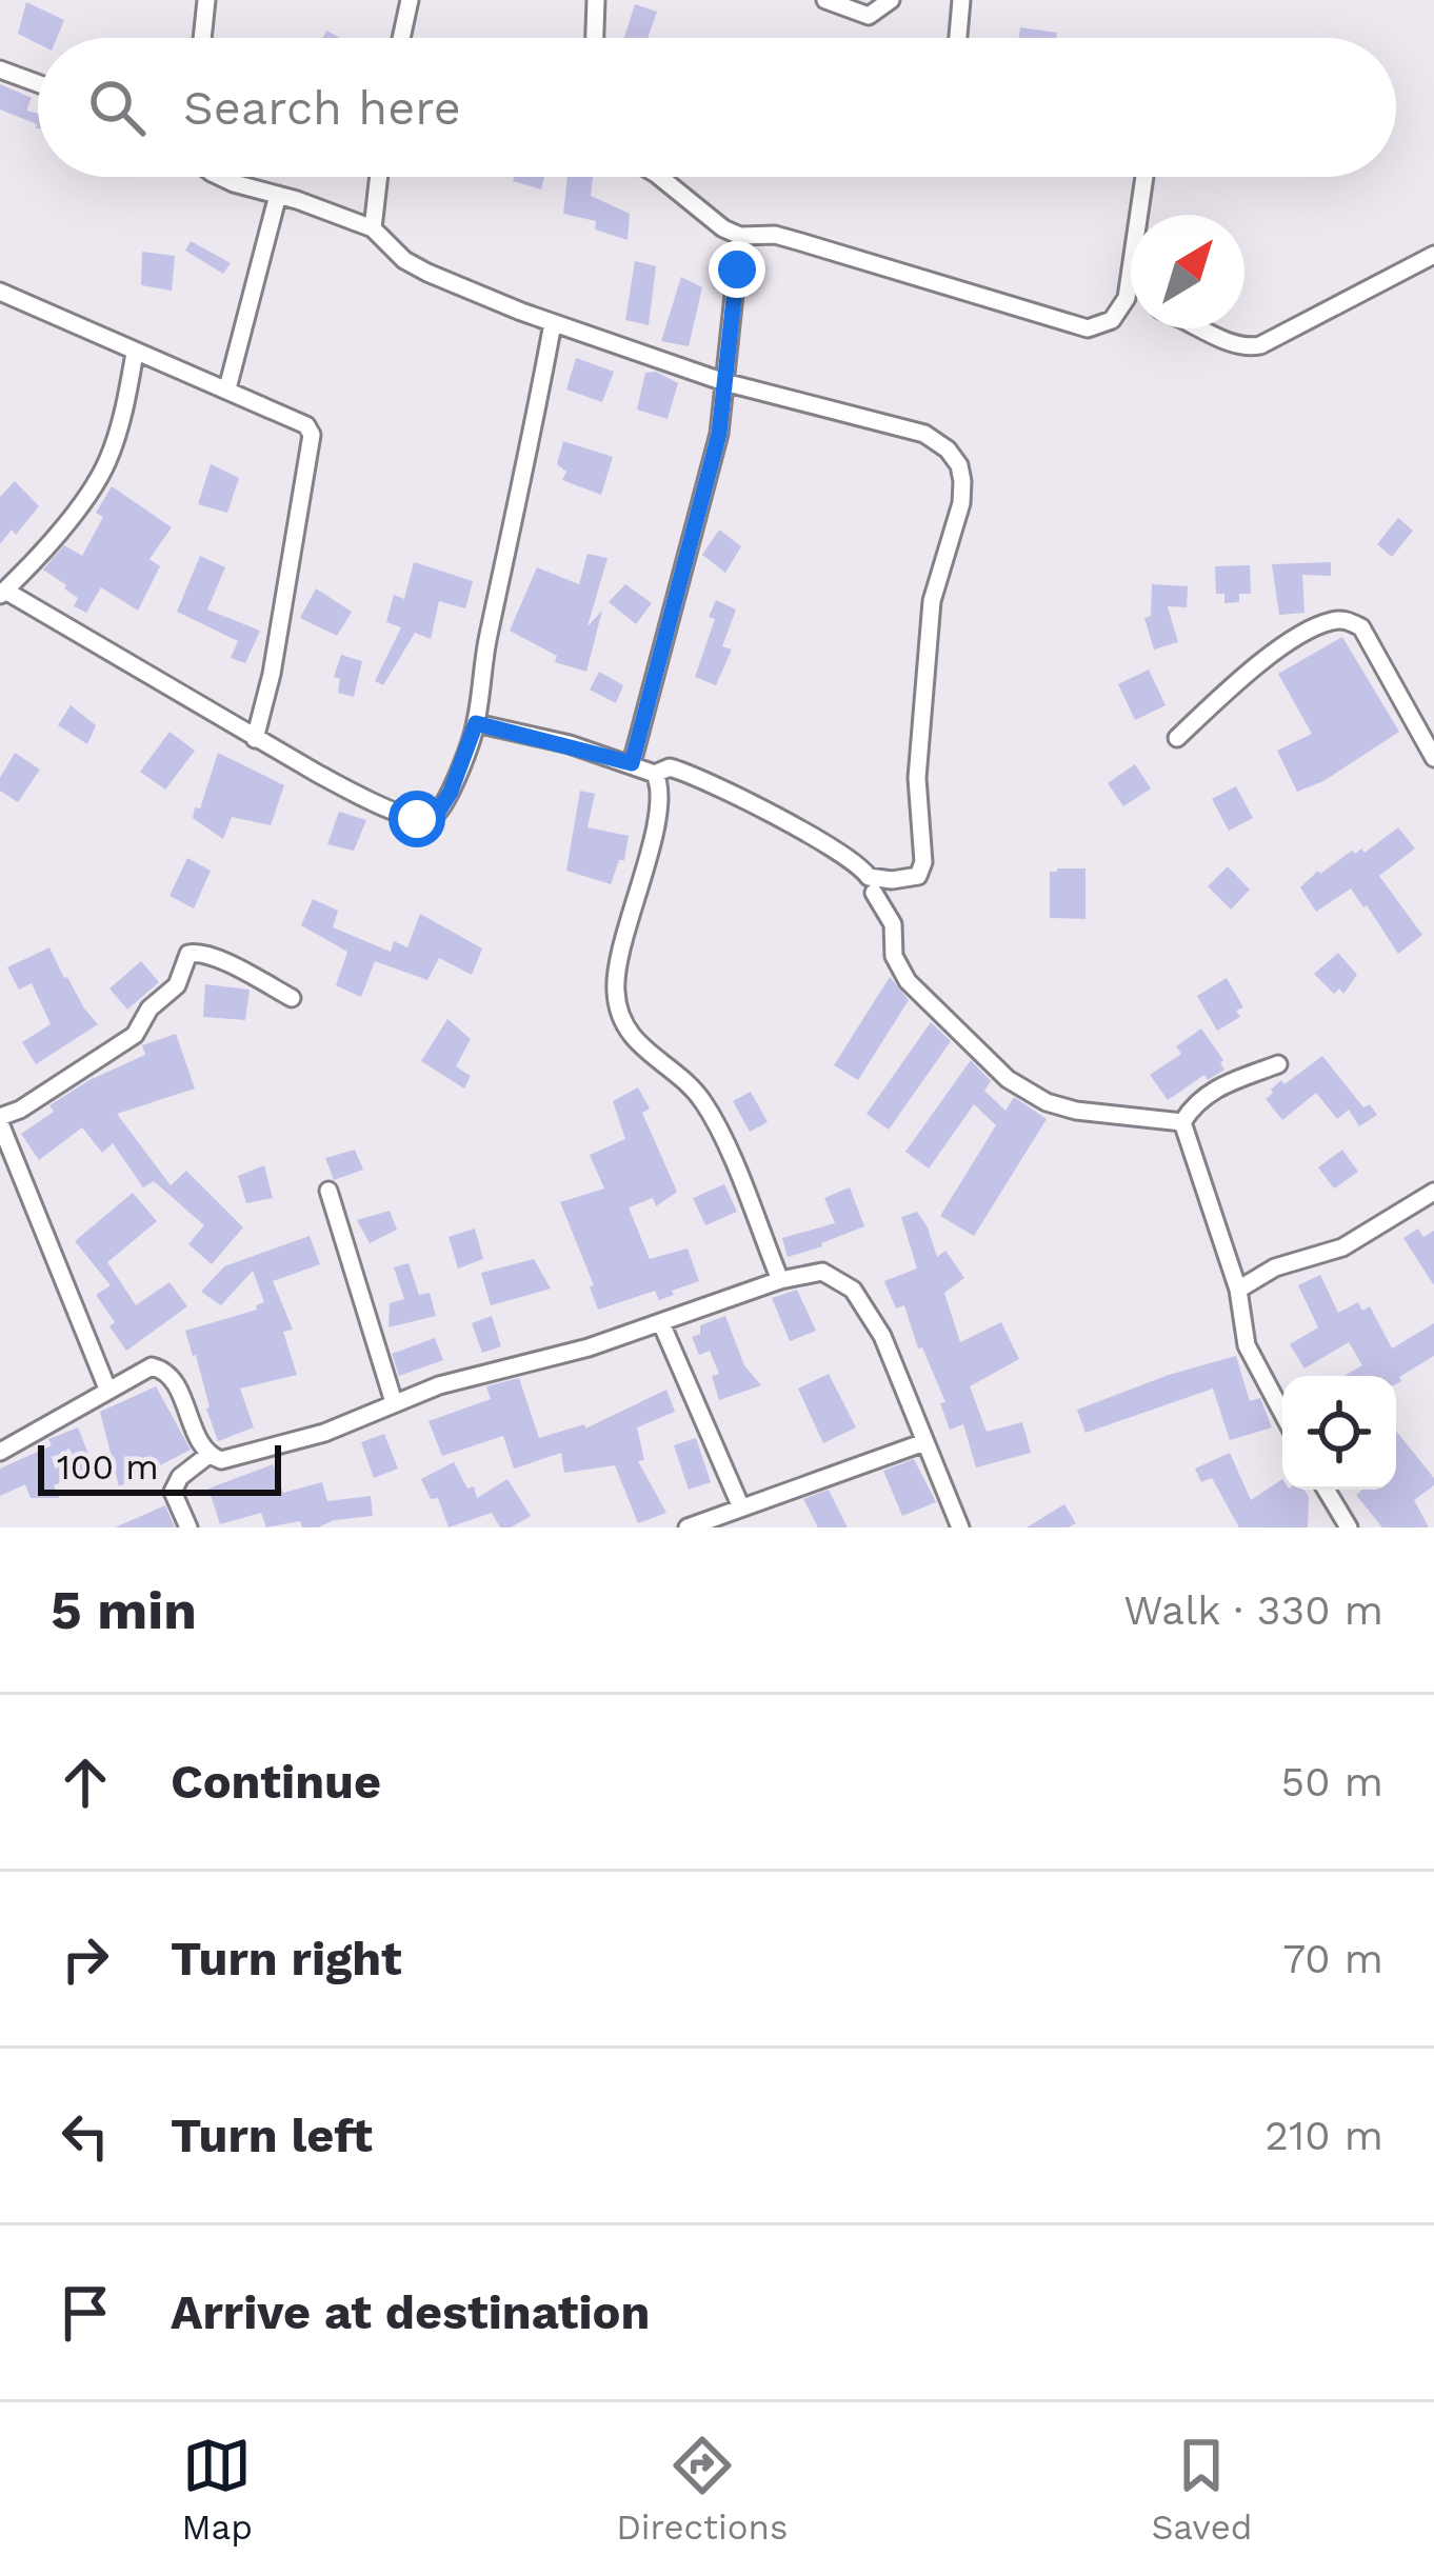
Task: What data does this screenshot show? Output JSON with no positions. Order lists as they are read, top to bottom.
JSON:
{
  "scale_bar": "100 m",
  "north": "top right",
  "page": {
    "search": "Search here",
    "scale": "100 m",
    "heading": ["5 min", "Walk · 330 m"],
    "list": [
      ["Continue", "50 m"],
      ["Turn right", "70 m"],
      ["Turn left", "210 m"],
      "Arrive at destination"
    ],
    "nav": ["Map", "Directions", "Saved"]
  }
}
